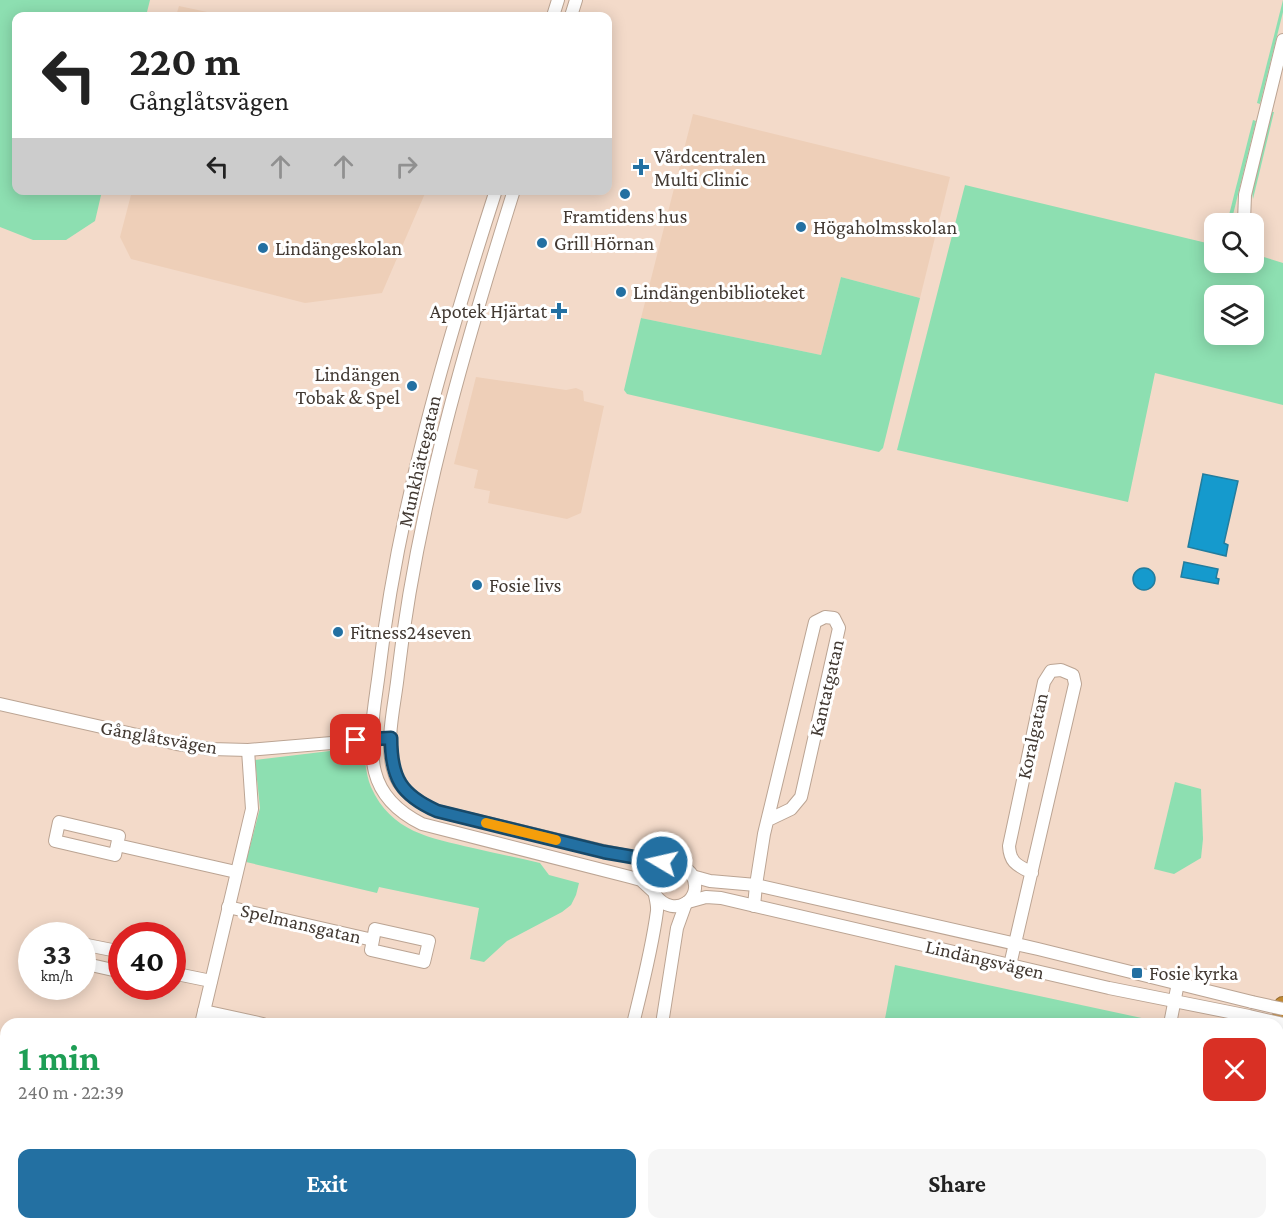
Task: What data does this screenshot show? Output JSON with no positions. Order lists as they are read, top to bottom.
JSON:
{
  "streets": {
    "street": [
      "Munkhättegatan",
      "Kantatgatan",
      "Koralgatan",
      "Gånglåtsvägen",
      "Spelmansgatan",
      "Lindängsvägen"
    ]
  },
  "crossings": [
    ["Munkhättegatan", "Gånglåtsvägen"],
    ["Munkhättegatan", "Lindängsvägen"],
    ["Kantatgatan", "Lindängsvägen"],
    ["Koralgatan", "Lindängsvägen"],
    ["Gånglåtsvägen", "Spelmansgatan"],
    ["Gånglåtsvägen", "Lindängsvägen"]
  ],
  "places": {
    "health": ["Vårdcentralen Multi Clinic", "Apotek Hjärtat"],
    "other": [
      "Framtidens hus",
      "Högaholmsskolan",
      "Grill Hörnan",
      "Lindängeskolan",
      "Lindängenbiblioteket",
      "Lindängen Tobak & Spel",
      "Fosie livs",
      "Fitness24seven"
    ],
    "transit": ["Fosie kyrka"]
  },
  "page": {
    "turn": ["220 m", "Gånglåtsvägen"],
    "speed": "33 km/h",
    "limit": "40",
    "heading": ["1 min", "240 m · 22:39"],
    "buttons": ["Exit", "Share"]
  }
}
